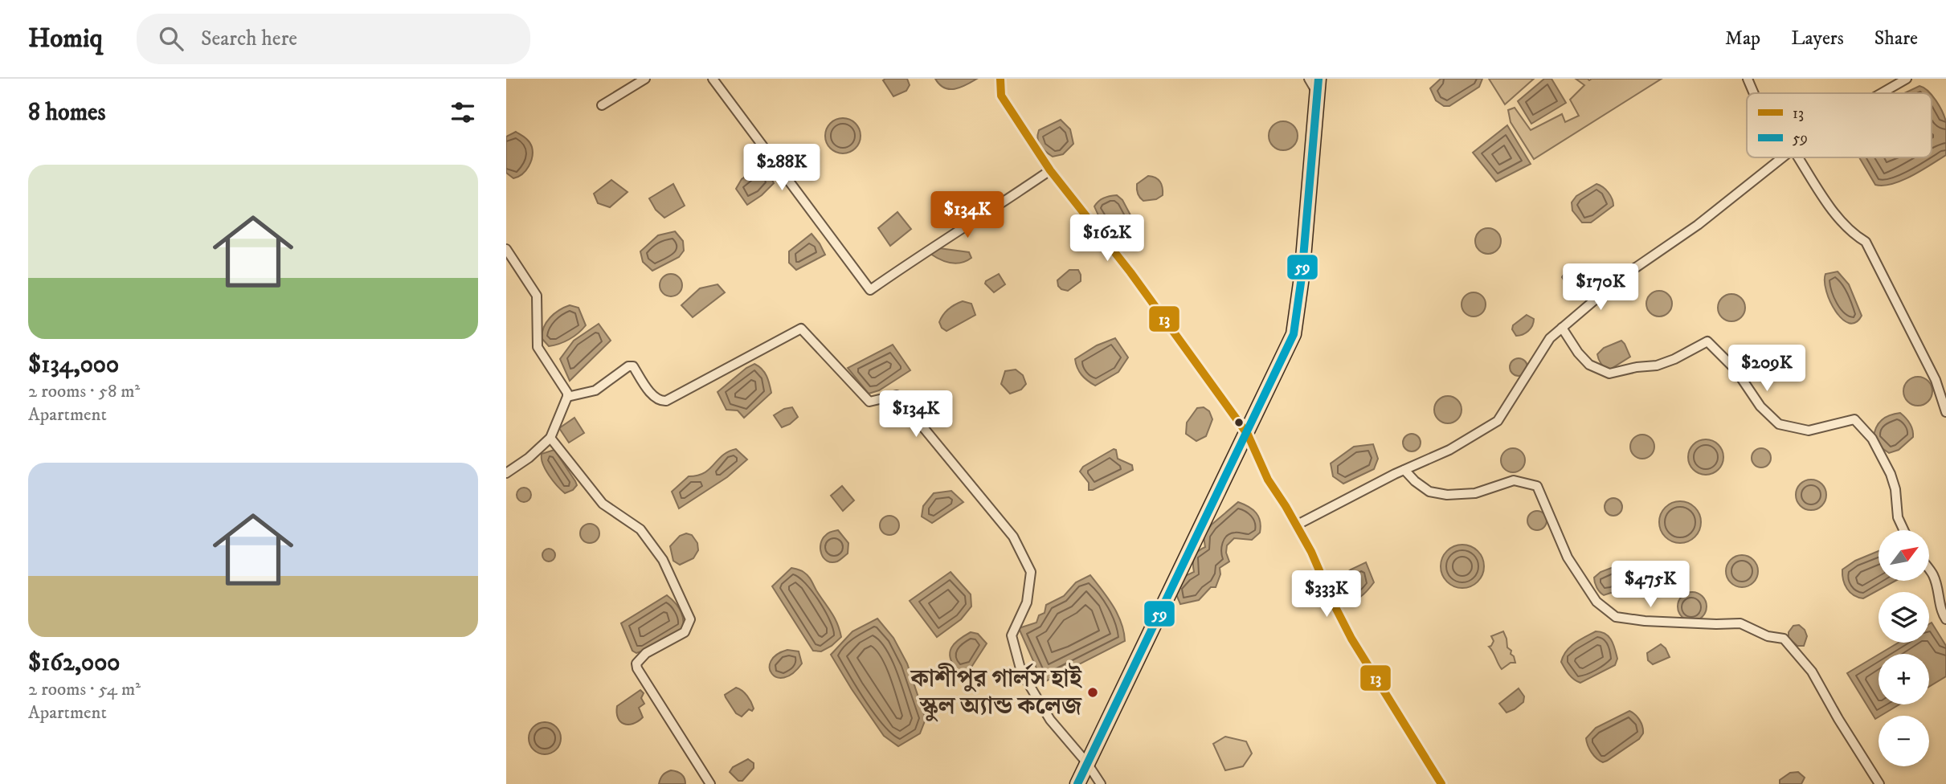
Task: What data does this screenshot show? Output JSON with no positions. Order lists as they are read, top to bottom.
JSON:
{
  "places": ["কাশীপুর গার্লস হাই স্কুল অ্যান্ড কলেজ"],
  "lines": ["transit line 13", "transit line 59"],
  "legend": ["13", "59"],
  "north": "top right",
  "page": {
    "header": "Homiq",
    "search": "Search here",
    "nav": ["Map", "Layers", "Share"],
    "heading": "8 homes",
    "price": [
      "$288K",
      "$134K",
      "$162K",
      "$170K",
      "$209K",
      "$134K",
      "$475K",
      "$333K"
    ],
    "list": [
      {
        "name": "$134,000",
        "note": "2 rooms · 58 m² · Apartment"
      },
      {
        "name": "$162,000",
        "note": "2 rooms · 54 m² · Apartment"
      }
    ],
    "map_buttons": ["+", "−"]
  }
}
